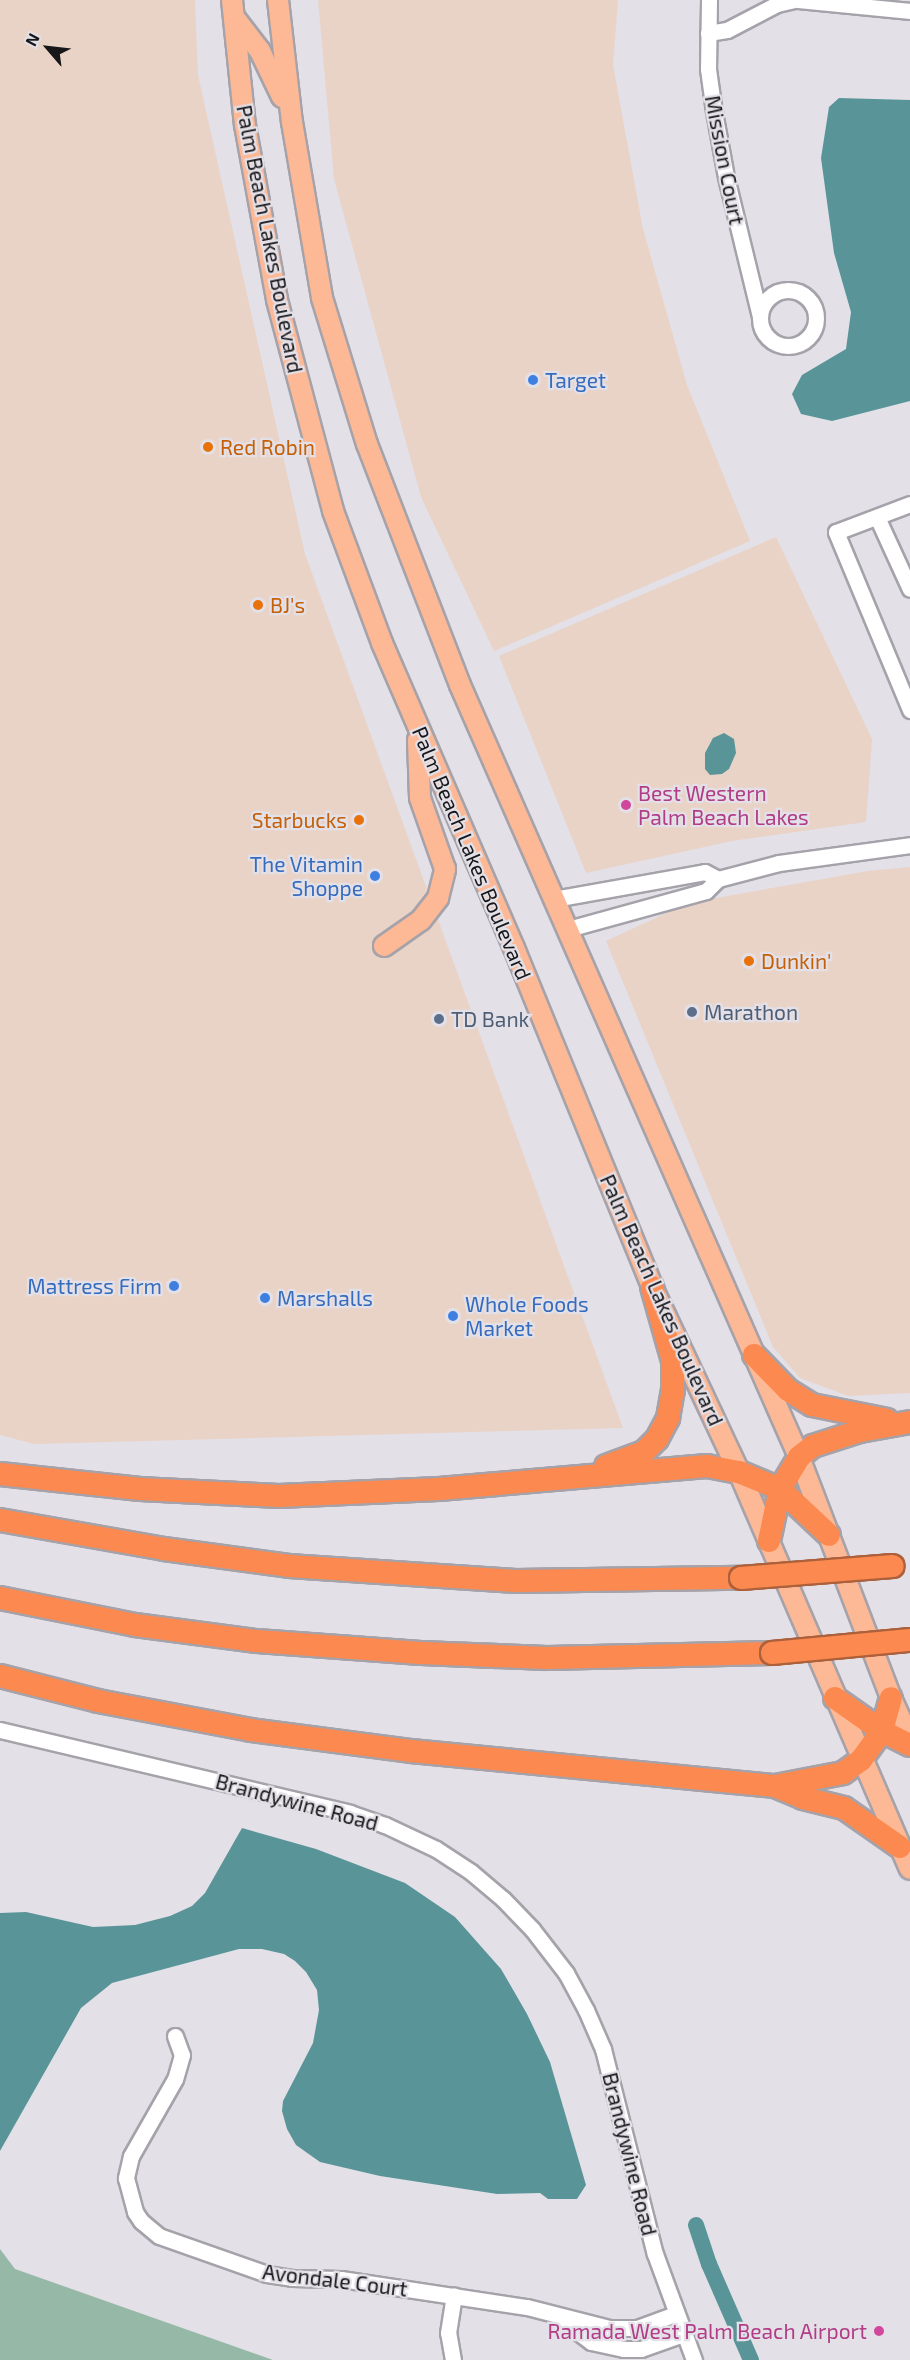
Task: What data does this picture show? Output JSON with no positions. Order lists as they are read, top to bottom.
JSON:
{
  "streets": {
    "main road": ["Palm Beach Lakes Boulevard"],
    "street": ["Mission Court", "Brandywine Road", "Avondale Court"]
  },
  "crossings": [
    ["Brandywine Road", "Avondale Court"]
  ],
  "places": [
    "Target",
    "Red Robin",
    "BJ's",
    "Best Western Palm Beach Lakes",
    "Starbucks",
    "The Vitamin Shoppe",
    "Dunkin'",
    "Marathon",
    "TD Bank",
    "Mattress Firm",
    "Marshalls",
    "Whole Foods Market",
    "Ramada West Palm Beach Airport"
  ],
  "north": "top left"
}
